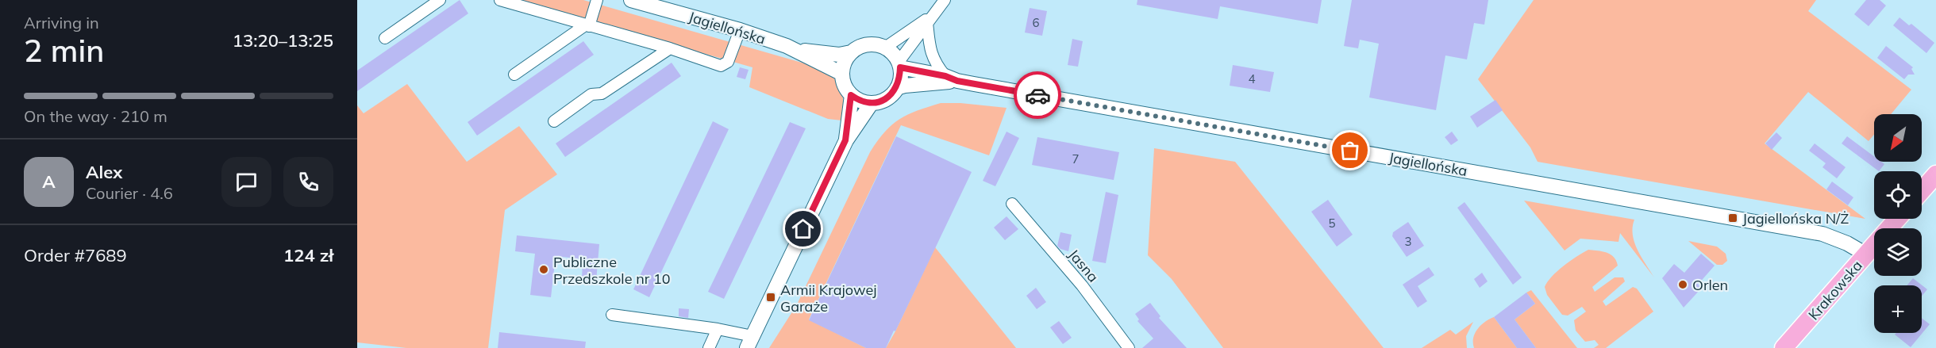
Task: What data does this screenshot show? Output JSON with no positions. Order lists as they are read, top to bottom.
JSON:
{
  "streets": {
    "main road": ["Krakowska"],
    "street": ["Jagiellońska", "Jasna"]
  },
  "crossings": [
    ["Jagiellońska", "Krakowska"]
  ],
  "places": {
    "transit": ["Jagiellońska N/Ż", "Armii Krajowej Garaże"],
    "other": ["Publiczne Przedszkole nr 10", "Orlen"]
  },
  "house_numbers": [
    "6",
    "4",
    "7",
    "5",
    "3"
  ],
  "north": "bottom left",
  "page": {
    "heading": ["2 min", "Arriving in", "13:20–13:25"],
    "panel": [
      "Alex",
      "Courier · 4.6",
      "Order #7689",
      "124 zł"
    ],
    "bar": "On the way · 210 m",
    "map_buttons": "+",
    "round": "A"
  }
}
